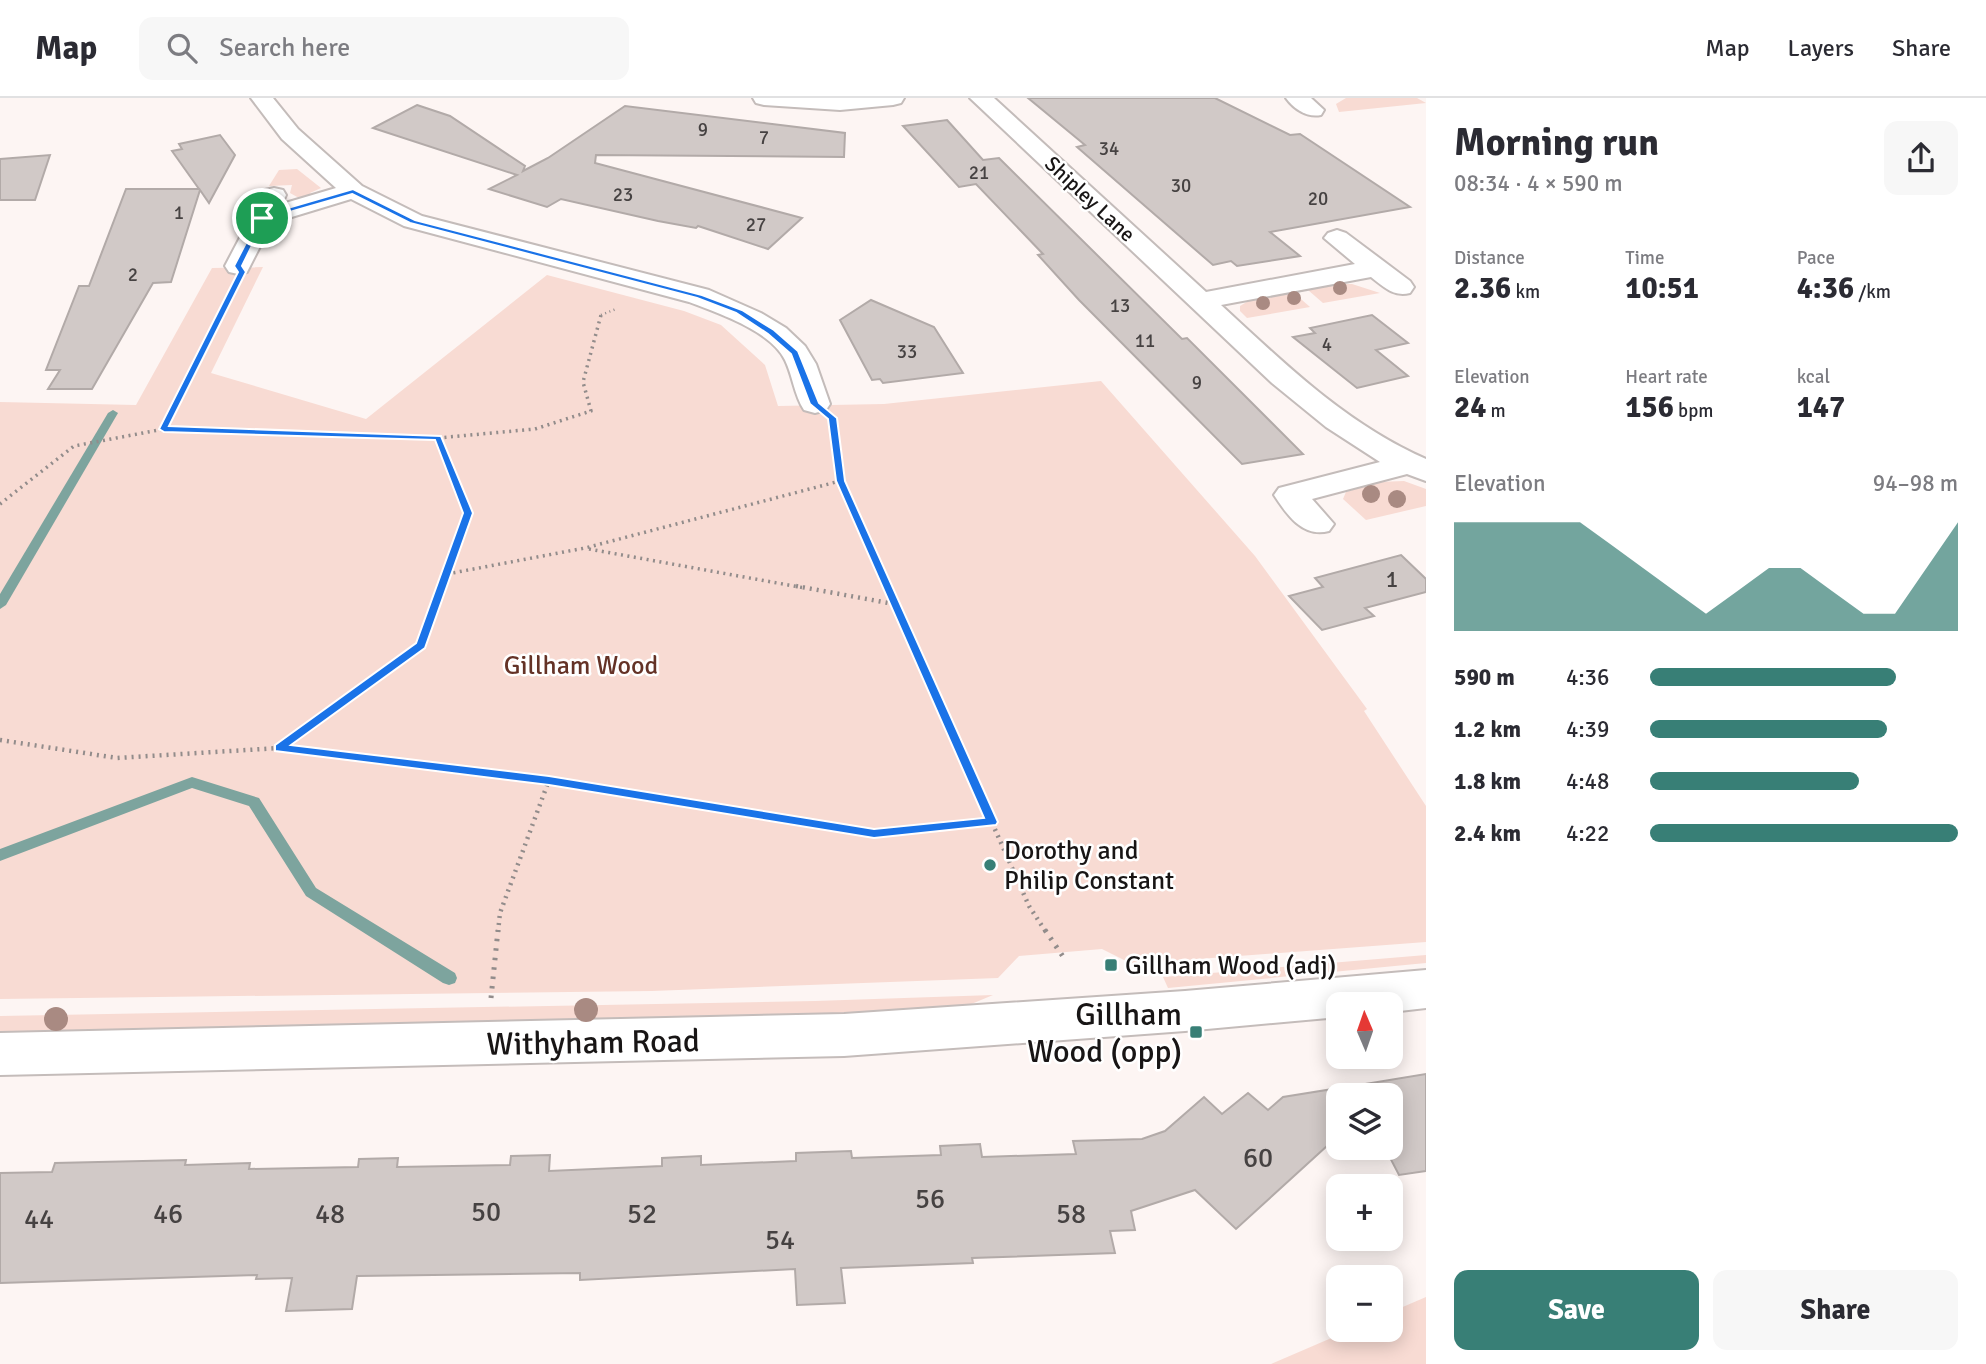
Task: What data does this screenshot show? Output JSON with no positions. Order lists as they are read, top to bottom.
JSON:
{
  "streets": {
    "street": ["Shipley Lane", "Withyham Road"]
  },
  "parks": ["Gillham Wood"],
  "places": {
    "other": ["Dorothy and Philip Constant"],
    "transit": ["Gillham Wood (adj)", "Gillham Wood (opp)"]
  },
  "house_numbers": [
    "9",
    "7",
    "34",
    "21",
    "30",
    "23",
    "20",
    "1",
    "27",
    "2",
    "13",
    "11",
    "4",
    "33",
    "9",
    "1",
    "60",
    "56",
    "50",
    "46",
    "48",
    "52",
    "58",
    "44",
    "54"
  ],
  "north": "top",
  "page": {
    "header": "Map",
    "search": "Search here",
    "nav": ["Map", "Layers", "Share"],
    "heading": ["Morning run", "08:34 · 4 × 590 m"],
    "stats": [
      ["Distance", "2.36 km"],
      ["Time", "10:51"],
      ["Pace", "4:36 /km"],
      ["Elevation", "24 m"],
      ["Heart rate", "156 bpm"],
      ["kcal", "147"]
    ],
    "chart": ["Elevation", "94–98 m"],
    "list": [
      {
        "name": "590 m",
        "note": "4:36"
      },
      {
        "name": "1.2 km",
        "note": "4:39"
      },
      {
        "name": "1.8 km",
        "note": "4:48"
      },
      {
        "name": "2.4 km",
        "note": "4:22"
      }
    ],
    "map_buttons": ["+", "−"],
    "buttons": ["Save", "Share"]
  }
}
